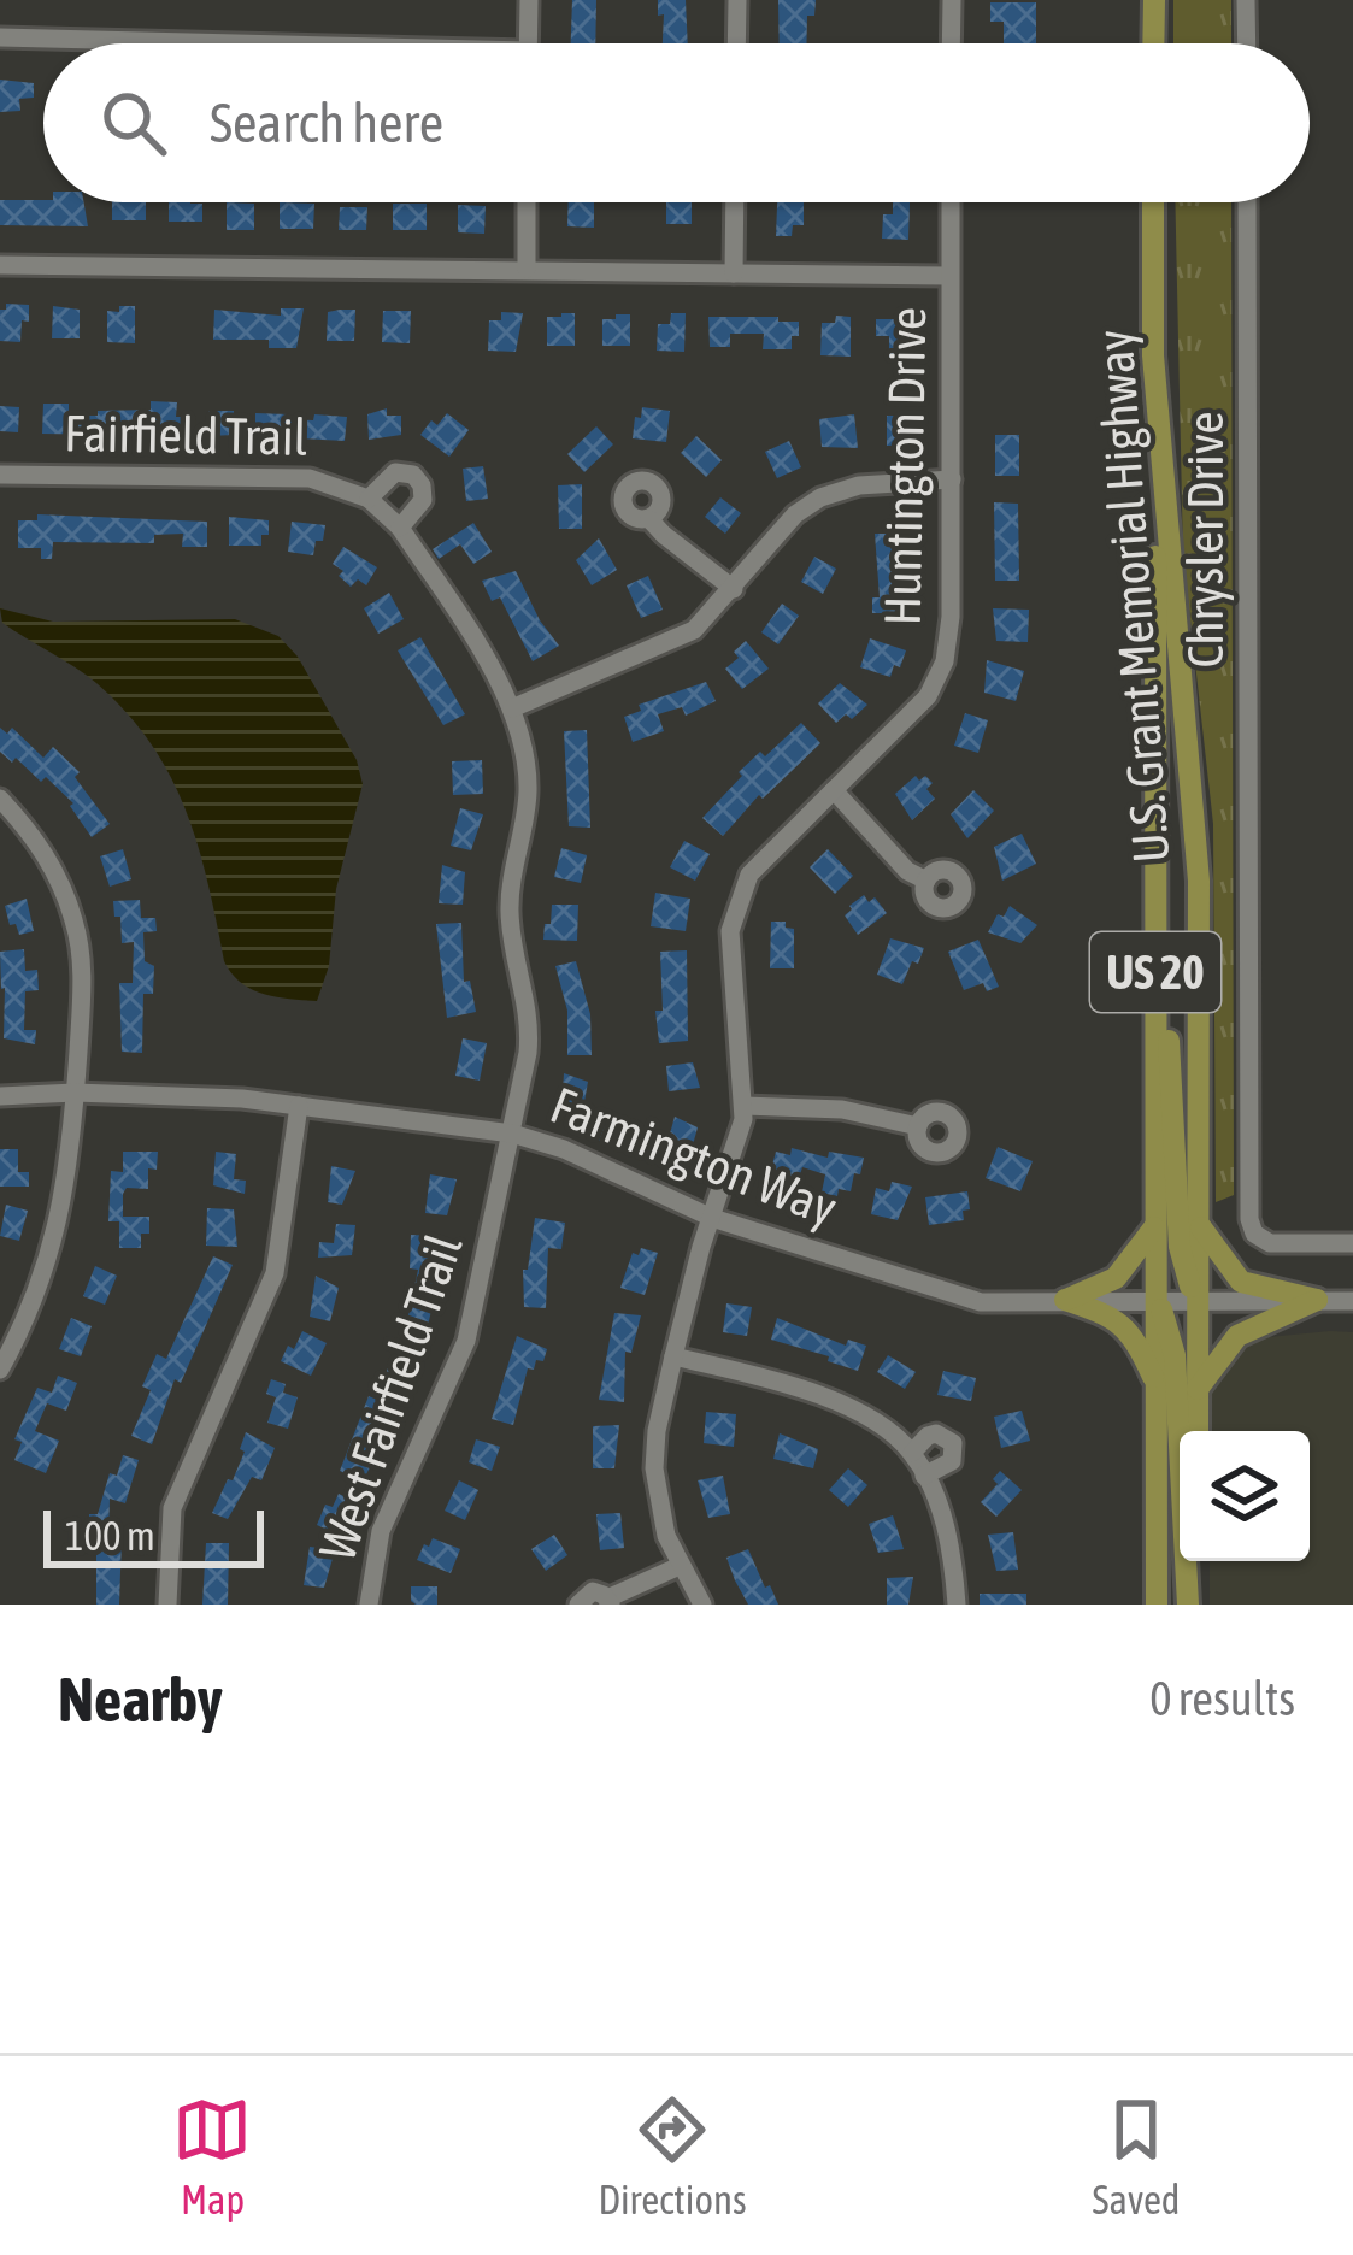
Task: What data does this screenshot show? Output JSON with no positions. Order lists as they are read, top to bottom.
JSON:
{
  "streets": {
    "main road": ["U.S. Grant Memorial Highway", "US 20"],
    "street": [
      "Fairfield Trail",
      "Huntington Drive",
      "Chrysler Drive",
      "Farmington Way",
      "West Fairfield Trail"
    ]
  },
  "crossings": [
    ["Fairfield Trail", "Farmington Way"],
    ["Fairfield Trail", "West Fairfield Trail"],
    ["Huntington Drive", "Farmington Way"],
    ["U.S. Grant Memorial Highway", "Farmington Way"],
    ["Farmington Way", "West Fairfield Trail"]
  ],
  "scale_bar": "100 m",
  "page": {
    "search": "Search here",
    "scale": "100 m",
    "heading": ["Nearby", "0 results"],
    "nav": ["Map", "Directions", "Saved"]
  }
}
